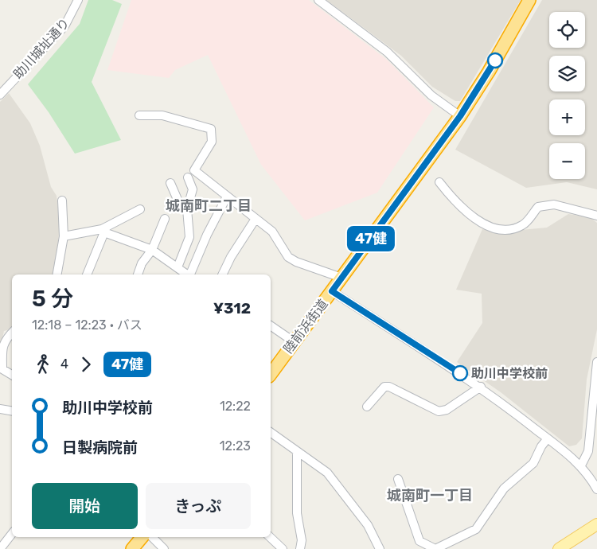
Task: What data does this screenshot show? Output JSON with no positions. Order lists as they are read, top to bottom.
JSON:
{
  "streets": {
    "highway": ["陸前浜街道"],
    "street": ["助川城址通り"]
  },
  "districts": ["城南町二丁目", "城南町一丁目"],
  "places": ["助川中学校前"],
  "lines": ["bus line 47健"],
  "page": {
    "on_map": "47健",
    "map_buttons": ["+", "−"],
    "heading": ["5 分", "12:18 – 12:23 · バス", "¥312"],
    "legs": ["4", "47健"],
    "list": [
      {
        "name": "助川中学校前",
        "value": "12:22"
      },
      {
        "name": "日製病院前",
        "value": "12:23"
      }
    ],
    "buttons": ["開始", "きっぷ"]
  }
}
